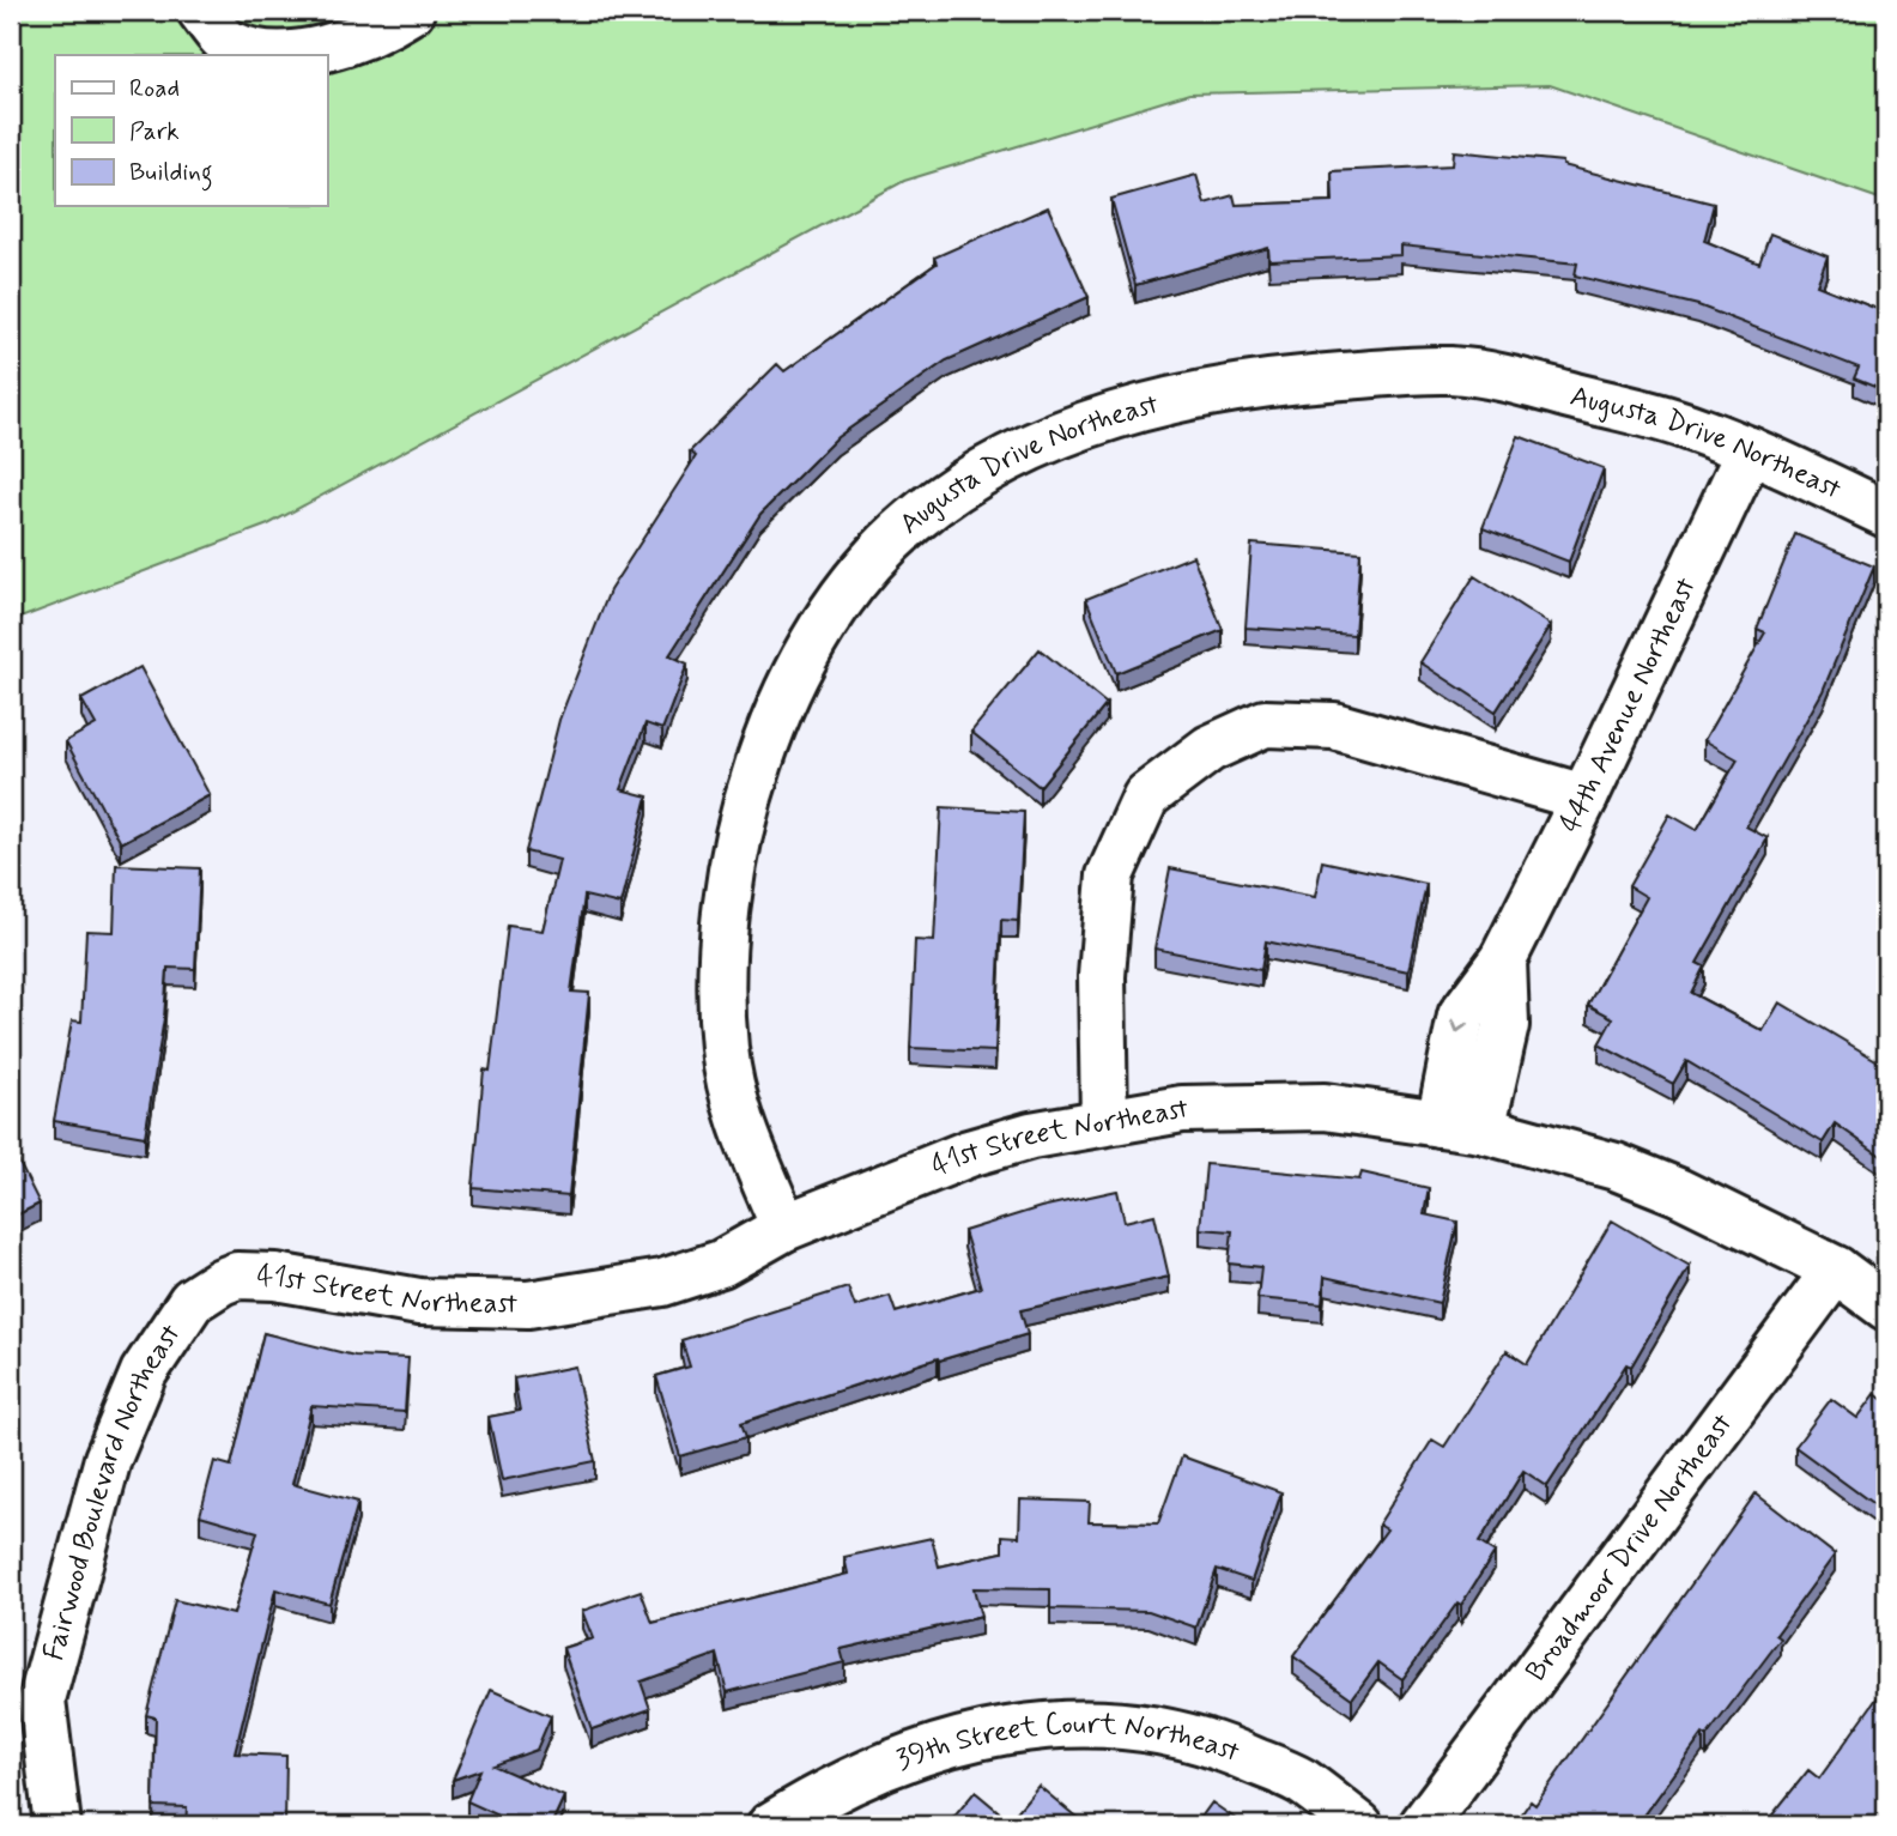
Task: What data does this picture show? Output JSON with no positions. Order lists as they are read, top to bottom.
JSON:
{
  "streets": {
    "street": [
      "Augusta Drive Northeast",
      "44th Avenue Northeast",
      "41st Street Northeast",
      "Fairwood Boulevard Northeast",
      "Broadmoor Drive Northeast",
      "39th Street Court Northeast"
    ]
  },
  "crossings": [
    ["Augusta Drive Northeast", "44th Avenue Northeast"],
    ["Augusta Drive Northeast", "41st Street Northeast"],
    ["44th Avenue Northeast", "41st Street Northeast"],
    ["41st Street Northeast", "Fairwood Boulevard Northeast"],
    ["41st Street Northeast", "Broadmoor Drive Northeast"]
  ],
  "legend": ["Road", "Park", "Building"]
}
